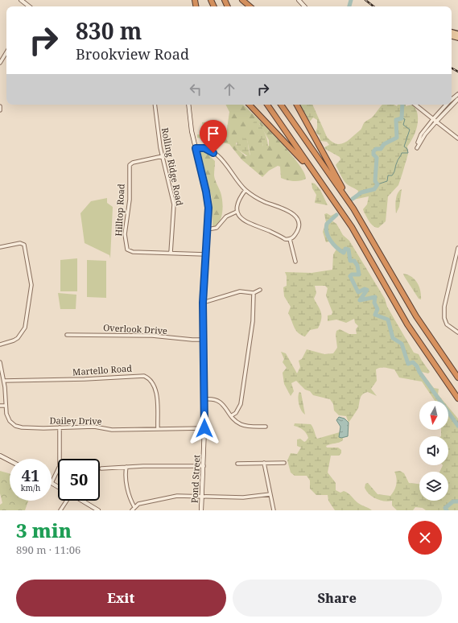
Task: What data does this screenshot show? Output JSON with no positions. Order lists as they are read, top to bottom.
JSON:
{
  "streets": {
    "main road": ["Pond Street"],
    "street": [
      "Rolling Ridge Road",
      "Hilltop Road",
      "Overlook Drive",
      "Martello Road",
      "Dailey Drive"
    ]
  },
  "crossings": [
    ["Rolling Ridge Road", "Hilltop Road"],
    ["Hilltop Road", "Pond Street"],
    ["Overlook Drive", "Pond Street"],
    ["Martello Road", "Dailey Drive"],
    ["Dailey Drive", "Pond Street"]
  ],
  "north": "bottom",
  "page": {
    "turn": ["830 m", "Brookview Road"],
    "speed": "41 km/h",
    "limit": "50",
    "heading": ["3 min", "890 m · 11:06"],
    "buttons": ["Exit", "Share"]
  }
}
